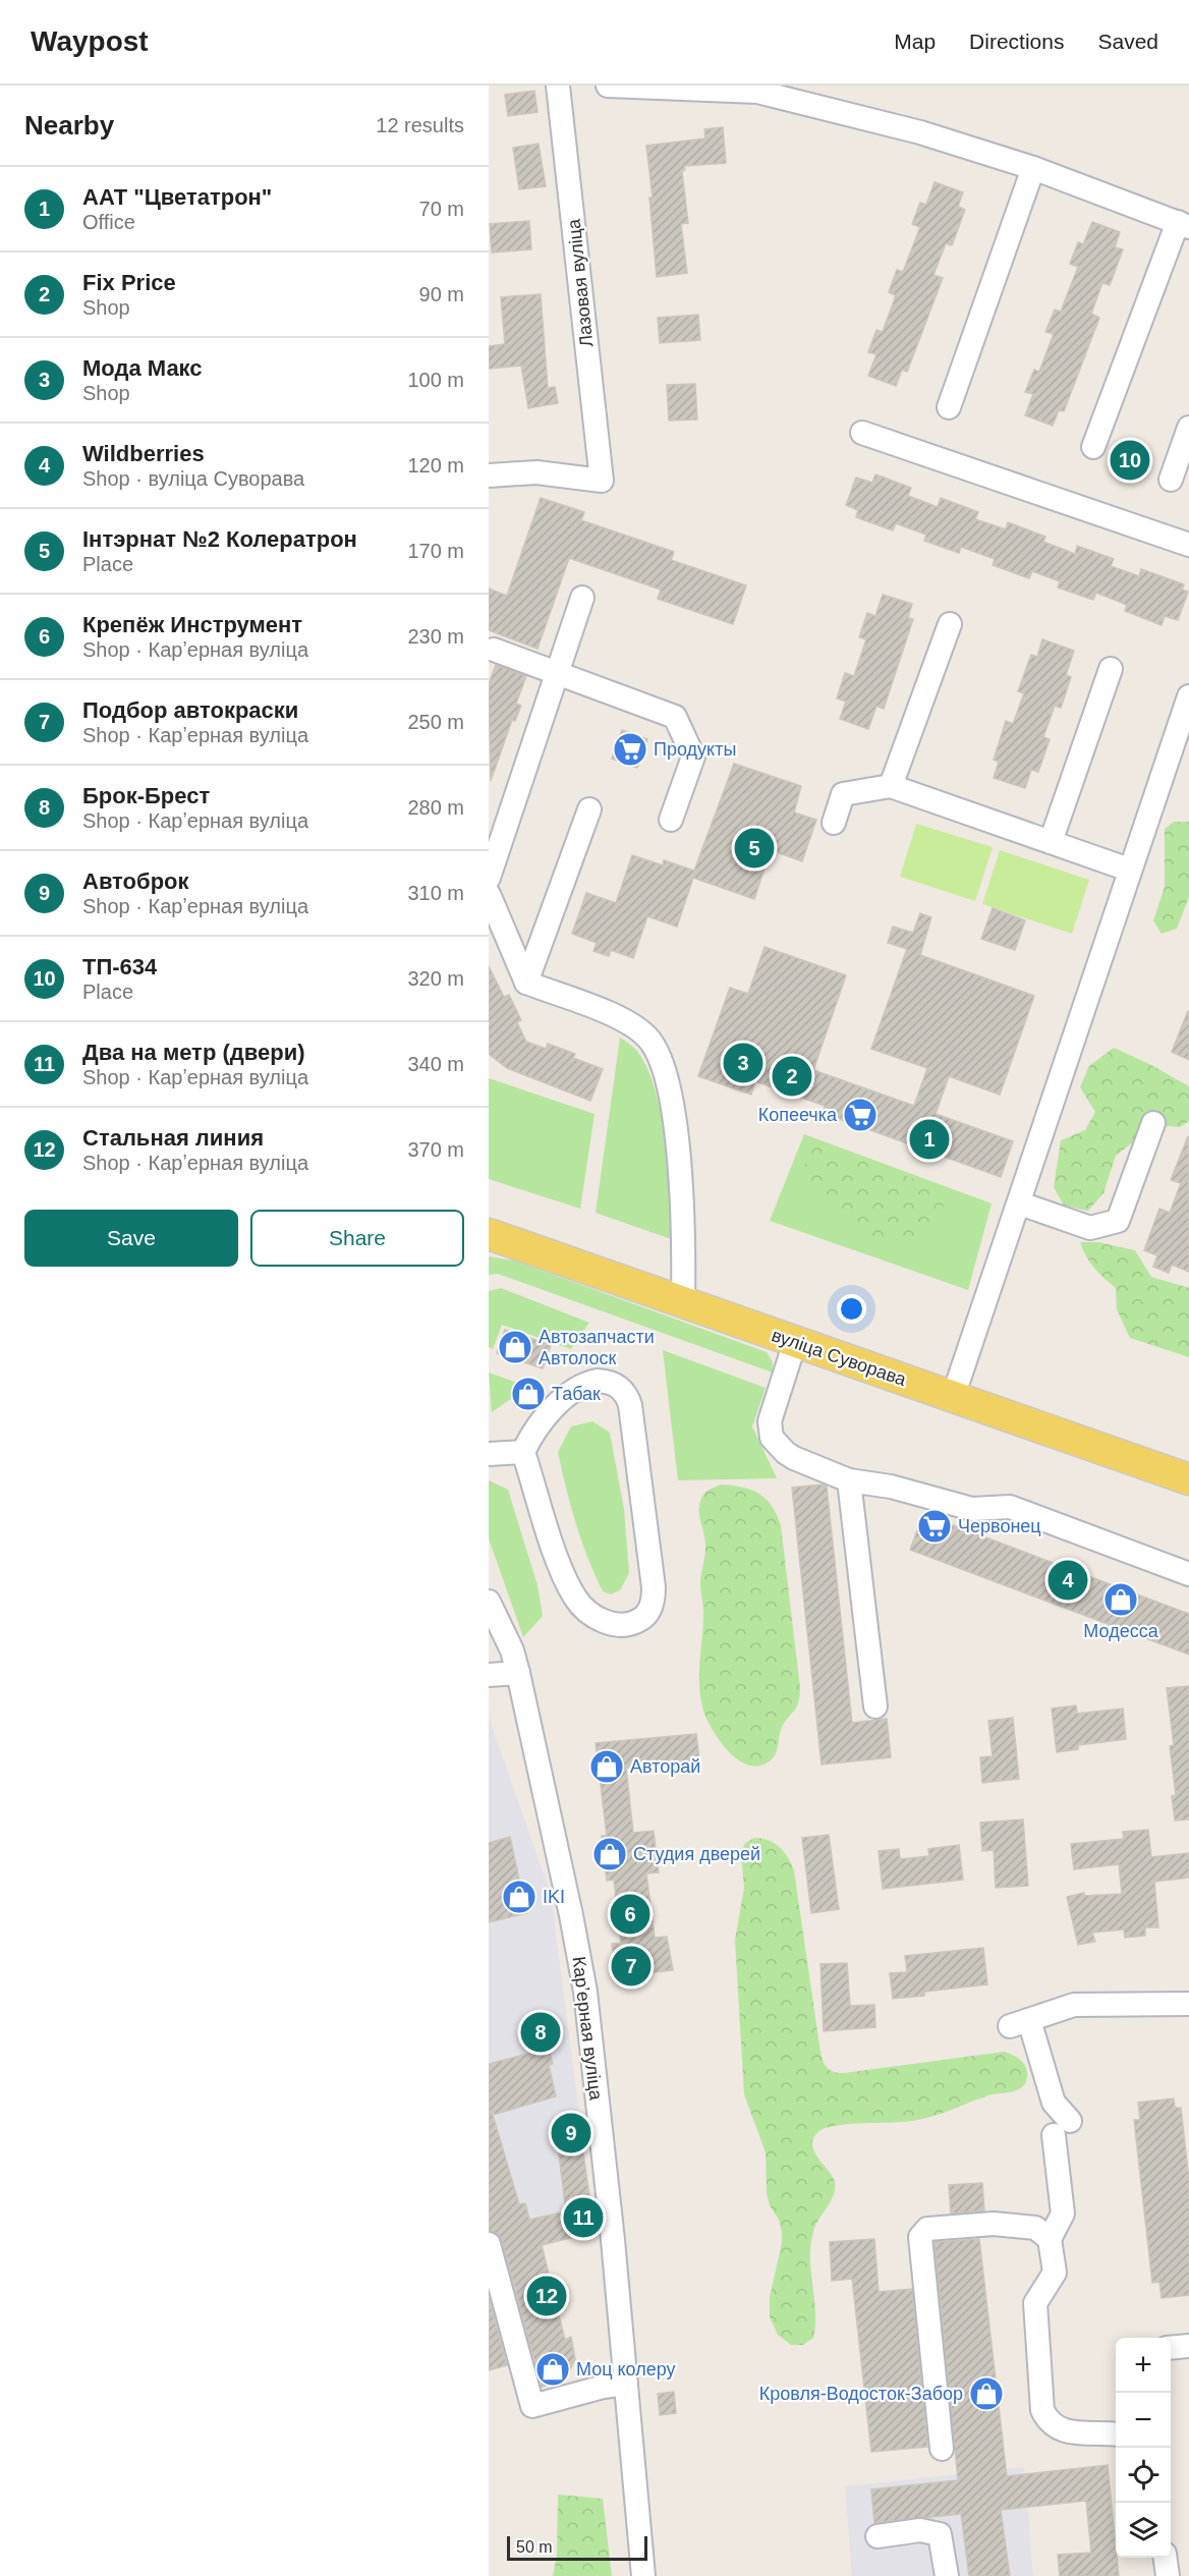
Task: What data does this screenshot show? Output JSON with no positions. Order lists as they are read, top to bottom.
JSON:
{
  "streets": {
    "main road": ["вуліца Суворава"],
    "street": ["Лазовая вуліца", "Карʼерная вуліца"]
  },
  "places": {
    "supermarket": ["Продукты", "Копеечка", "Червонец"],
    "shop": [
      "Автозапчасти Автолоск",
      "Табак",
      "Модесса",
      "Авторай",
      "Студия дверей",
      "IKI",
      "Моц колеру",
      "Кровля-Водосток-Забор"
    ]
  },
  "scale_bar": "50 m",
  "page": {
    "header": "Waypost",
    "nav": ["Map", "Directions", "Saved"],
    "heading": ["Nearby", "12 results"],
    "list": [
      {
        "mark": "1",
        "name": "ААТ \"Цветатрон\"",
        "note": "Office",
        "value": "70 m"
      },
      {
        "mark": "2",
        "name": "Fix Price",
        "note": "Shop",
        "value": "90 m"
      },
      {
        "mark": "3",
        "name": "Мода Макс",
        "note": "Shop",
        "value": "100 m"
      },
      {
        "mark": "4",
        "name": "Wildberries",
        "note": "Shop · вуліца Суворава",
        "value": "120 m"
      },
      {
        "mark": "5",
        "name": "Інтэрнат №2 Колератрон",
        "note": "Place",
        "value": "170 m"
      },
      {
        "mark": "6",
        "name": "Крепёж Инструмент",
        "note": "Shop · Карʼерная вуліца",
        "value": "230 m"
      },
      {
        "mark": "7",
        "name": "Подбор автокраски",
        "note": "Shop · Карʼерная вуліца",
        "value": "250 m"
      },
      {
        "mark": "8",
        "name": "Брок-Брест",
        "note": "Shop · Карʼерная вуліца",
        "value": "280 m"
      },
      {
        "mark": "9",
        "name": "Автоброк",
        "note": "Shop · Карʼерная вуліца",
        "value": "310 m"
      },
      {
        "mark": "10",
        "name": "ТП-634",
        "note": "Place",
        "value": "320 m"
      },
      {
        "mark": "11",
        "name": "Два на метр (двери)",
        "note": "Shop · Карʼерная вуліца",
        "value": "340 m"
      },
      {
        "mark": "12",
        "name": "Стальная линия",
        "note": "Shop · Карʼерная вуліца",
        "value": "370 m"
      }
    ],
    "pins": [
      "10",
      "5",
      "3",
      "2",
      "1",
      "4",
      "6",
      "7",
      "8",
      "9",
      "11",
      "12"
    ],
    "buttons": ["Save", "Share"],
    "map_buttons": ["+", "−"],
    "scale": "50 m"
  }
}
